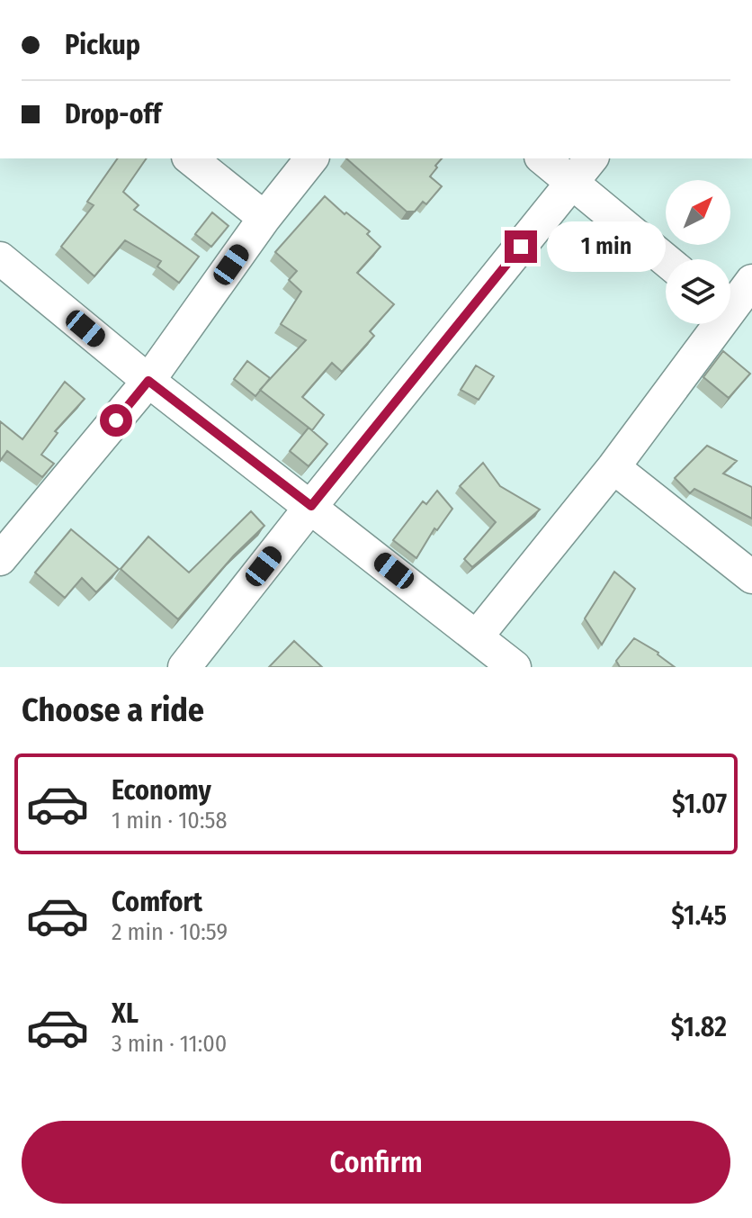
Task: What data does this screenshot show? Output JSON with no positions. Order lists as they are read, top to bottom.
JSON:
{
  "north": "top right",
  "page": {
    "banner": ["Pickup", "Drop-off"],
    "bubble": "1 min",
    "heading": "Choose a ride",
    "list": [
      {
        "name": "Economy",
        "note": "1 min · 10:58",
        "value": "$1.07"
      },
      {
        "name": "Comfort",
        "note": "2 min · 10:59",
        "value": "$1.45"
      },
      {
        "name": "XL",
        "note": "3 min · 11:00",
        "value": "$1.82"
      }
    ],
    "buttons": "Confirm"
  }
}
